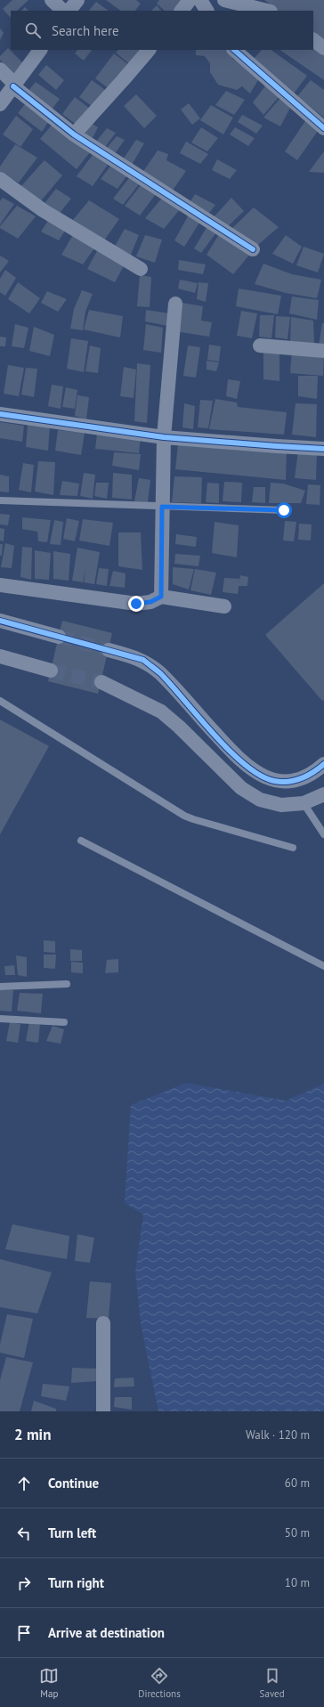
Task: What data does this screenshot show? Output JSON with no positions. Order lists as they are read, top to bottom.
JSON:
{
  "page": {
    "search": "Search here",
    "heading": ["2 min", "Walk · 120 m"],
    "list": [
      ["Continue", "60 m"],
      ["Turn left", "50 m"],
      ["Turn right", "10 m"],
      "Arrive at destination"
    ],
    "nav": ["Map", "Directions", "Saved"]
  }
}
